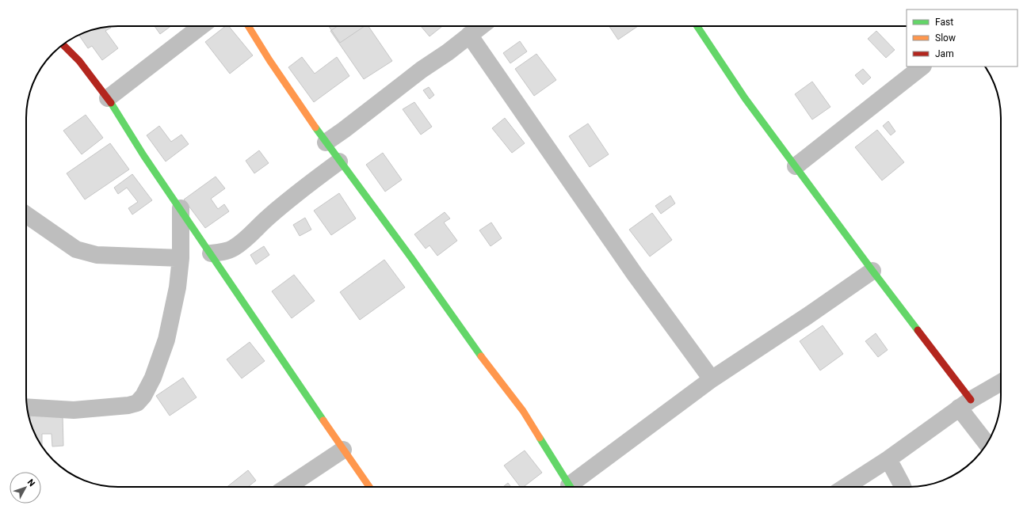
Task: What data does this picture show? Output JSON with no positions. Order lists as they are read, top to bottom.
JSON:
{
  "legend": ["Fast", "Slow", "Jam"],
  "north": "top right"
}
